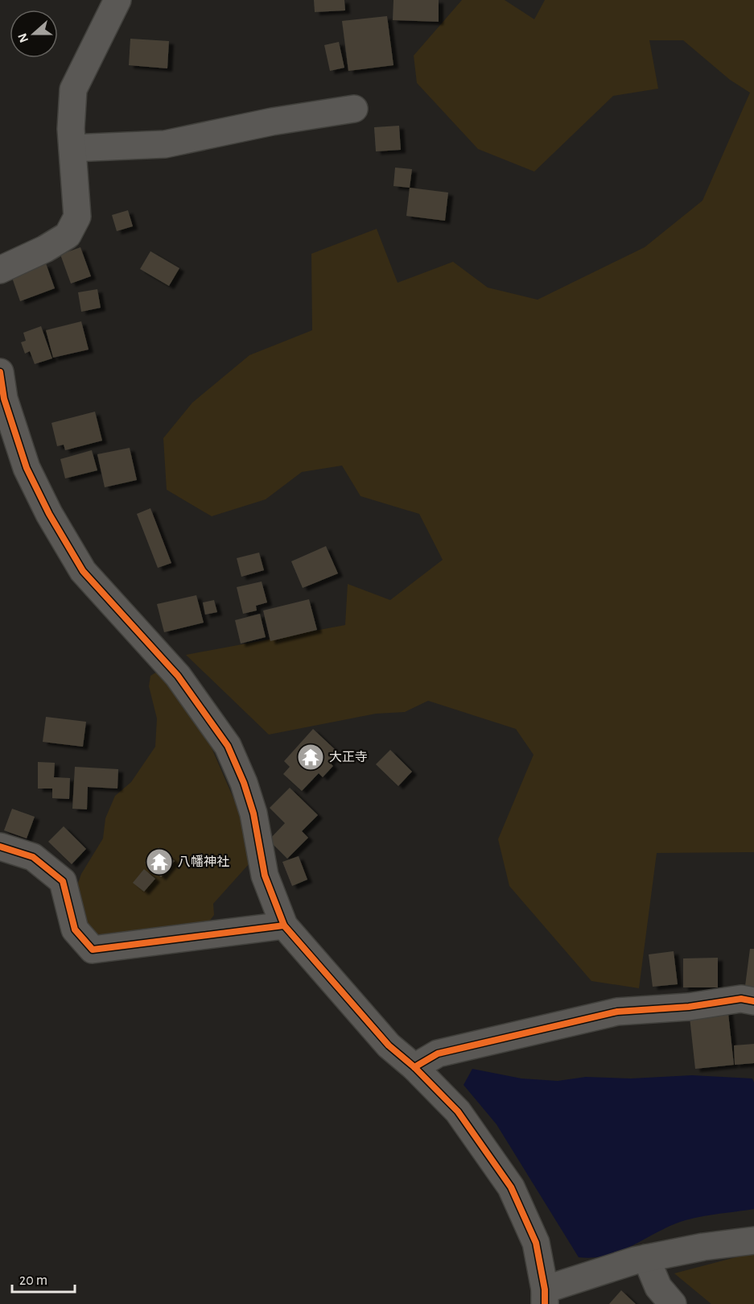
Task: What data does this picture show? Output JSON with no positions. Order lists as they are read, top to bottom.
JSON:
{
  "places": {
    "temple": ["大正寺", "八幡神社"]
  },
  "scale_bar": "20 m",
  "north": "left"
}
